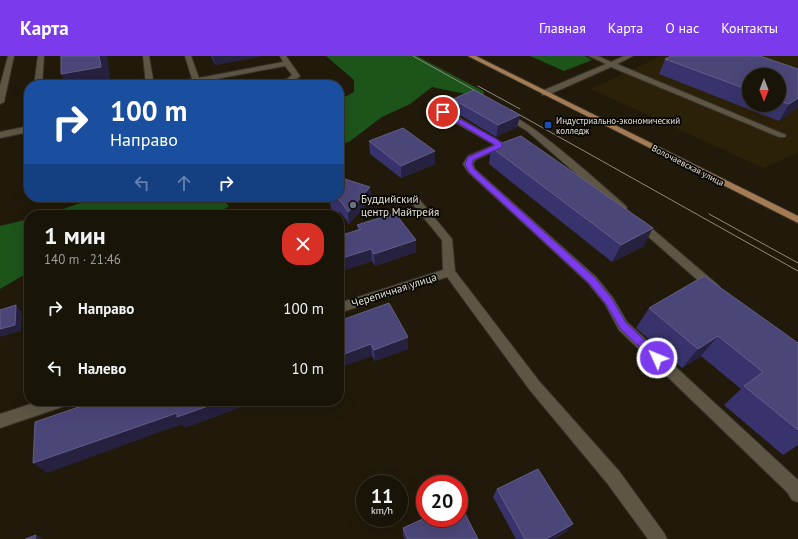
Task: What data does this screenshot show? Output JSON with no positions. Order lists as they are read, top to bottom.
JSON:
{
  "streets": {
    "main road": ["Волочаевская улица"],
    "street": ["Черепичная улица"]
  },
  "places": {
    "transit": ["Индустриально-экономический колледж"],
    "other": ["Буддийский центр Майтрейя"]
  },
  "north": "bottom",
  "page": {
    "header": "Карта",
    "nav": [
      "Главная",
      "Карта",
      "О нас",
      "Контакты"
    ],
    "turn": ["100 m", "Направо"],
    "heading": ["1 мин", "140 m · 21:46"],
    "list": [
      {
        "name": "Направо",
        "value": "100 m"
      },
      {
        "name": "Налево",
        "value": "10 m"
      }
    ],
    "speed": "11 km/h",
    "limit": "20"
  }
}
